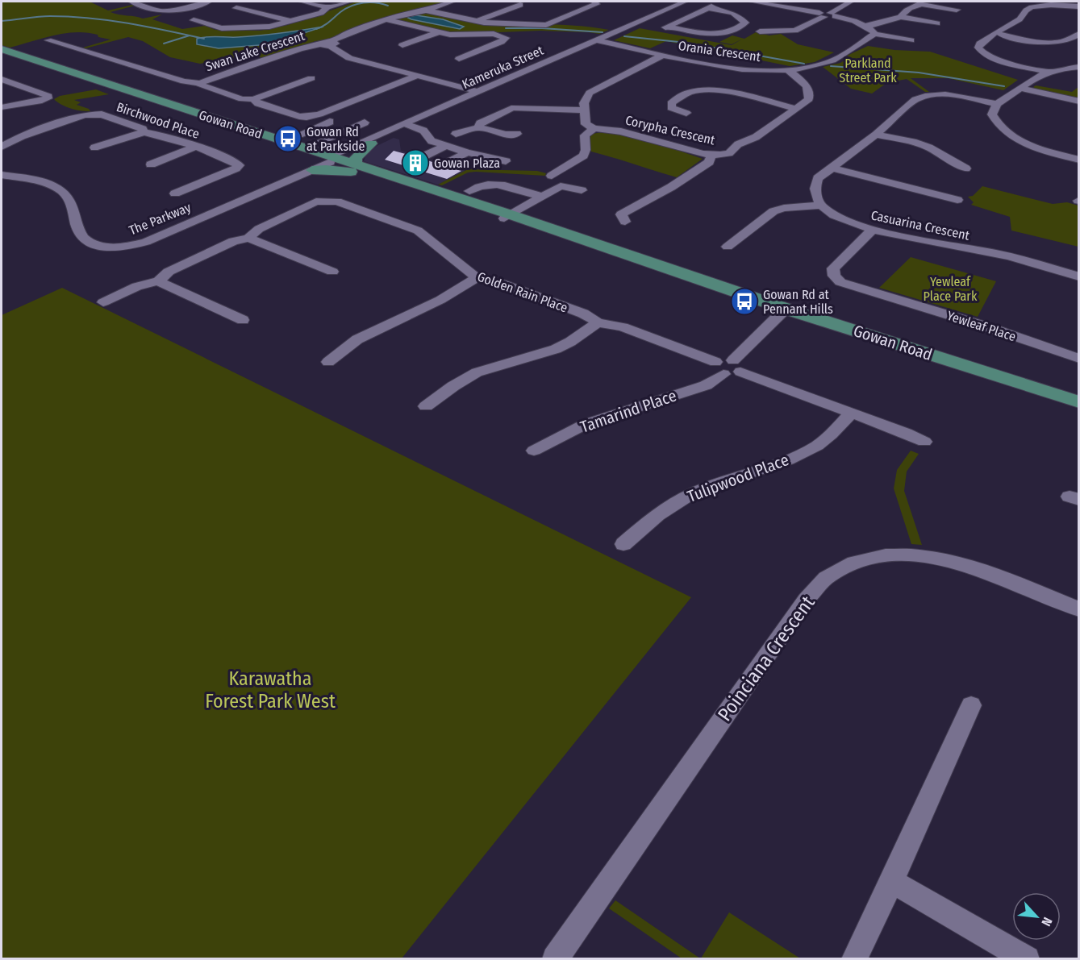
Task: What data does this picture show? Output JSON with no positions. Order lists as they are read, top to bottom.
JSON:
{
  "streets": {
    "main road": ["Gowan Road"],
    "street": [
      "Swan Lake Crescent",
      "Orania Crescent",
      "Kameruka Street",
      "Birchwood Place",
      "Corypha Crescent",
      "The Parkway",
      "Casuarina Crescent",
      "Golden Rain Place",
      "Yewleaf Place",
      "Tamarind Place",
      "Tulipwood Place",
      "Poinciana Crescent"
    ]
  },
  "crossings": [
    ["Orania Crescent", "Kameruka Street"],
    ["Orania Crescent", "Corypha Crescent"],
    ["Kameruka Street", "Gowan Road"],
    ["Kameruka Street", "The Parkway"],
    ["Gowan Road", "The Parkway"],
    ["Casuarina Crescent", "Yewleaf Place"],
    ["Golden Rain Place", "Tamarind Place"]
  ],
  "parks": ["Parkland Street Park", "Yewleaf Place Park", "Karawatha Forest Park West"],
  "places": {
    "bus stop": ["Gowan Rd at Parkside", "Gowan Rd at Pennant Hills"],
    "building": ["Gowan Plaza"]
  },
  "north": "bottom right"
}
